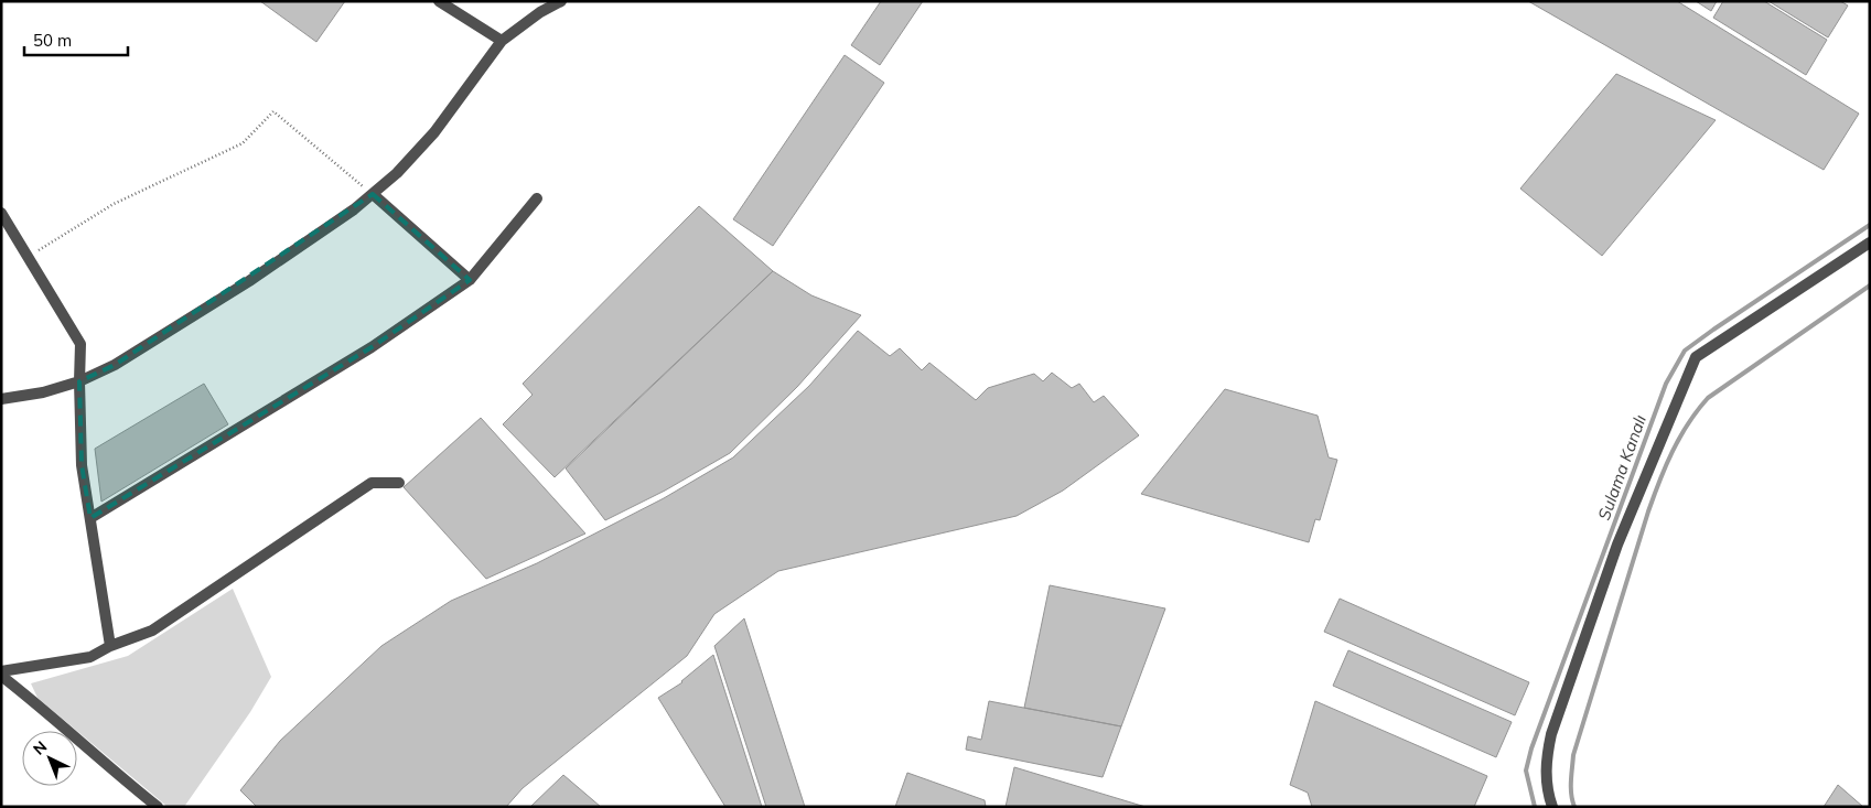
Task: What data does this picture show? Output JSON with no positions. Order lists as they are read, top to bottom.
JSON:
{
  "water": ["Sulama Kanalı"],
  "scale_bar": "50 m",
  "north": "top left"
}
